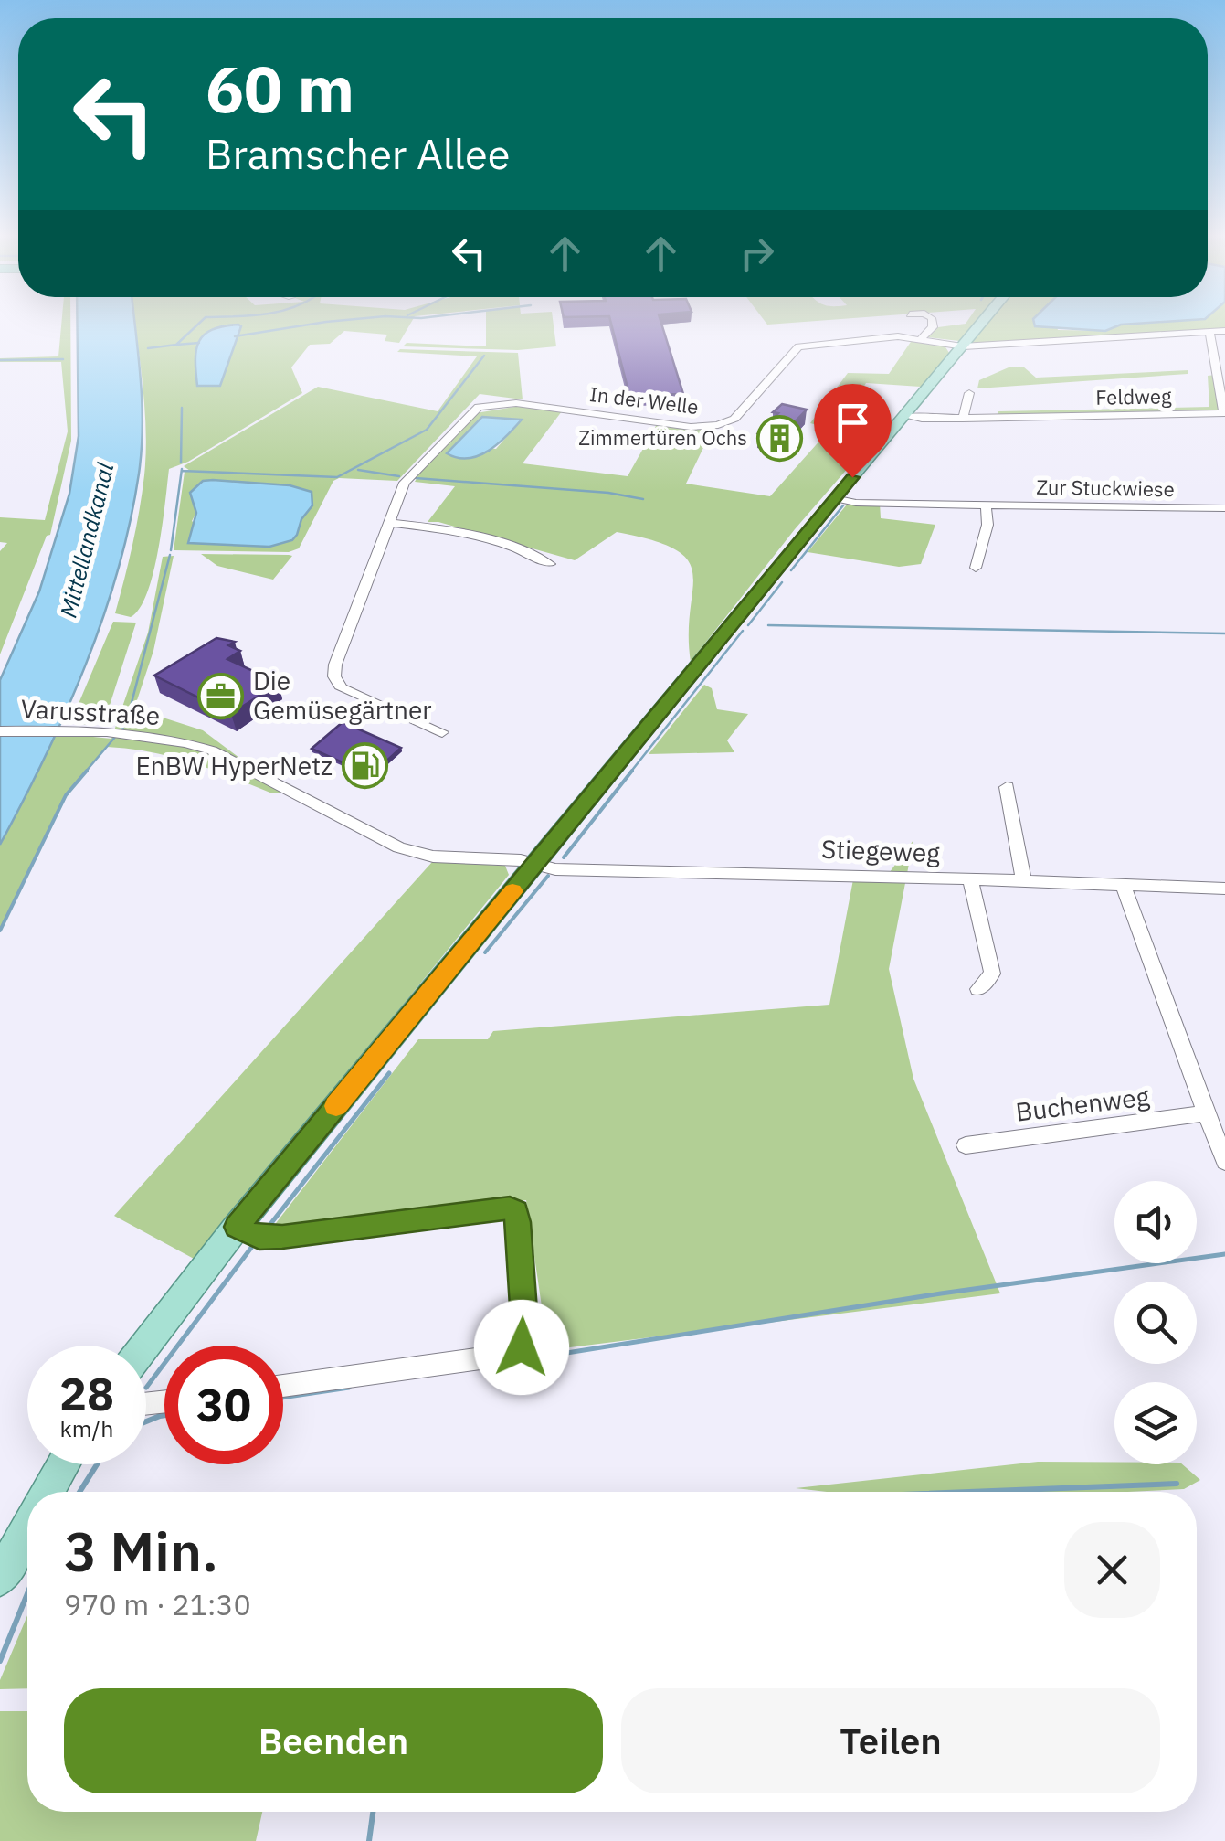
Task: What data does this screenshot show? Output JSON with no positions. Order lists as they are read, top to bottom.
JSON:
{
  "streets": {
    "street": [
      "Feldweg",
      "In der Welle",
      "Zur Stuckwiese",
      "Varusstraße",
      "Stiegeweg",
      "Buchenweg"
    ]
  },
  "crossings": [
    ["Feldweg", "In der Welle"],
    ["Varusstraße", "Stiegeweg"]
  ],
  "water": ["Mittellandkanal"],
  "places": {
    "building": ["Zimmertüren Ochs"],
    "office": ["Die Gemüsegärtner"],
    "fuel station": ["EnBW HyperNetz"]
  },
  "page": {
    "turn": ["60 m", "Bramscher Allee"],
    "speed": "28 km/h",
    "limit": "30",
    "heading": ["3 Min.", "970 m · 21:30"],
    "buttons": ["Beenden", "Teilen"]
  }
}
